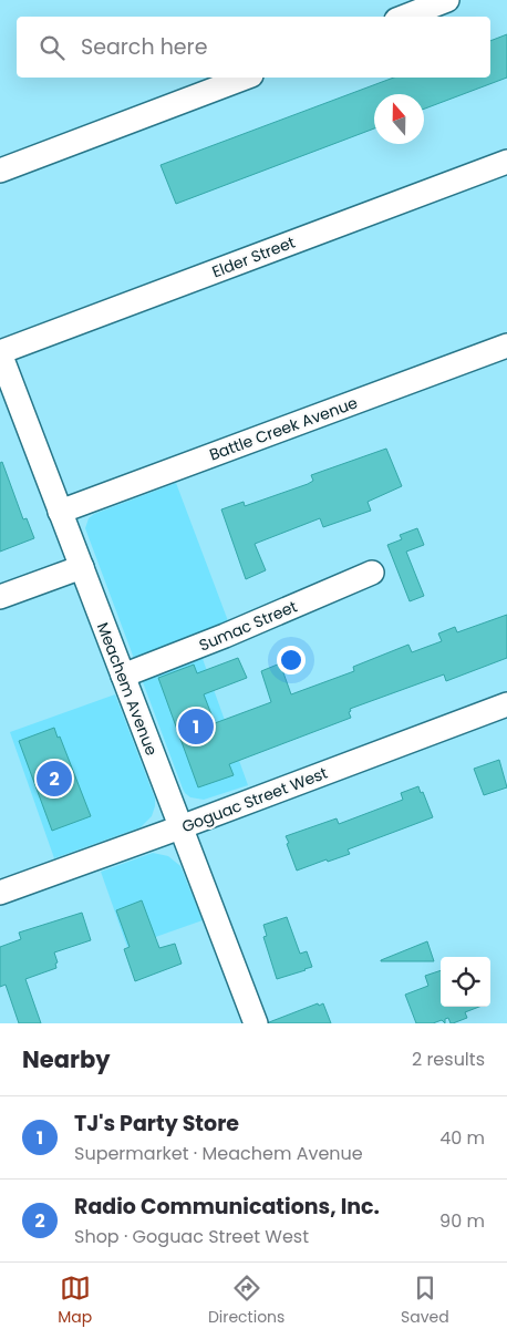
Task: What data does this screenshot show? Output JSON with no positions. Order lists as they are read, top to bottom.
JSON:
{
  "streets": {
    "street": [
      "Elder Street",
      "Battle Creek Avenue",
      "Sumac Street",
      "Meachem Avenue",
      "Goguac Street West"
    ]
  },
  "crossings": [
    ["Elder Street", "Meachem Avenue"],
    ["Battle Creek Avenue", "Meachem Avenue"],
    ["Sumac Street", "Meachem Avenue"],
    ["Meachem Avenue", "Goguac Street West"]
  ],
  "north": "top",
  "page": {
    "search": "Search here",
    "pins": ["1", "2"],
    "heading": ["Nearby", "2 results"],
    "list": [
      {
        "mark": "1",
        "name": "TJ's Party Store",
        "note": "Supermarket · Meachem Avenue",
        "value": "40 m"
      },
      {
        "mark": "2",
        "name": "Radio Communications, Inc.",
        "note": "Shop · Goguac Street West",
        "value": "90 m"
      }
    ],
    "nav": ["Map", "Directions", "Saved"]
  }
}
